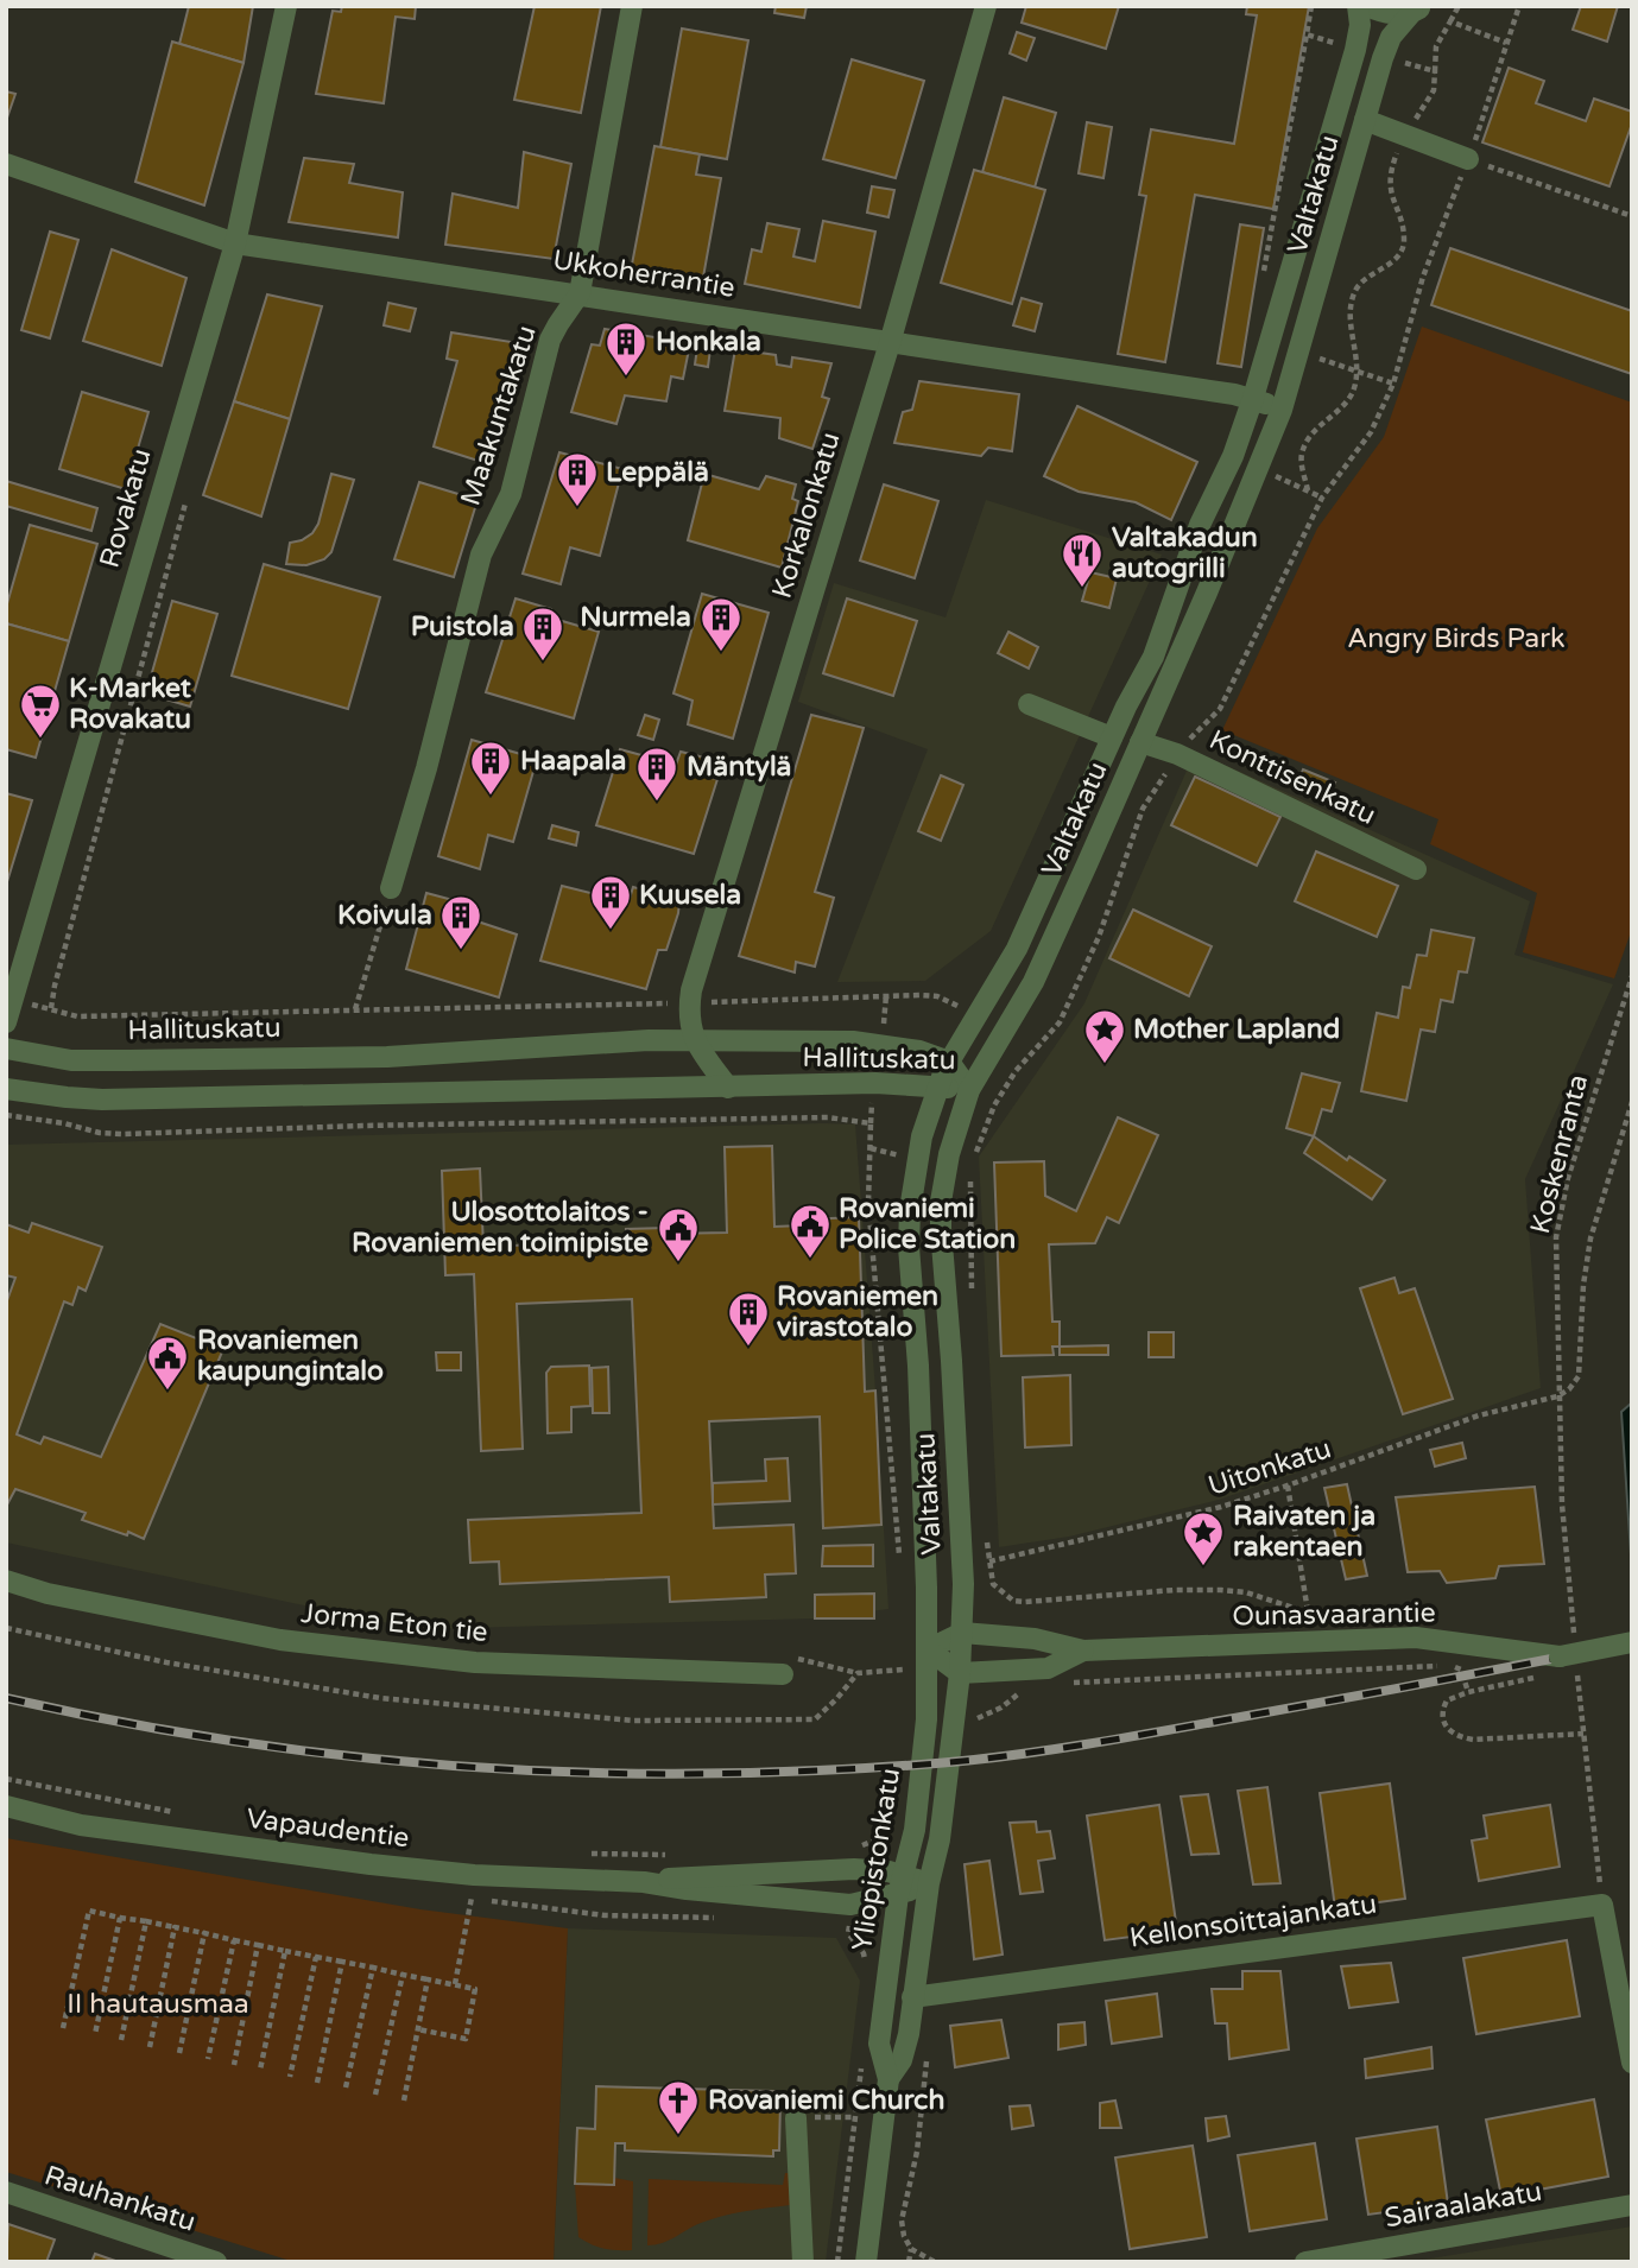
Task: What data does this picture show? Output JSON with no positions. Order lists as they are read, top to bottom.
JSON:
{
  "streets": {
    "street": [
      "Valtakatu",
      "Ukkoherrantie",
      "Maakuntakatu",
      "Rovakatu",
      "Korkalonkatu",
      "Konttisenkatu",
      "Hallituskatu",
      "Ounasvaarantie",
      "Jorma Eton tie",
      "Vapaudentie",
      "Yliopistonkatu",
      "Kellonsoittajankatu",
      "Rauhankatu",
      "Sairaalakatu"
    ],
    "path": ["Koskenranta", "Uitonkatu"]
  },
  "crossings": [
    ["Valtakatu", "Ukkoherrantie"],
    ["Valtakatu", "Konttisenkatu"],
    ["Valtakatu", "Hallituskatu"],
    ["Valtakatu", "Ounasvaarantie"],
    ["Valtakatu", "Yliopistonkatu"],
    ["Ukkoherrantie", "Maakuntakatu"],
    ["Ukkoherrantie", "Rovakatu"],
    ["Ukkoherrantie", "Korkalonkatu"],
    ["Korkalonkatu", "Hallituskatu"],
    ["Koskenranta", "Uitonkatu"],
    ["Ounasvaarantie", "Yliopistonkatu"],
    ["Vapaudentie", "Yliopistonkatu"],
    ["Yliopistonkatu", "Kellonsoittajankatu"]
  ],
  "parks": ["Angry Birds Park", "II hautausmaa"],
  "places": {
    "building": [
      "Honkala",
      "Leppälä",
      "Nurmela",
      "Puistola",
      "Haapala",
      "Mäntylä",
      "Kuusela",
      "Koivula",
      "Rovaniemen virastotalo"
    ],
    "restaurant": ["Valtakadun autogrilli"],
    "supermarket": ["K-Market Rovakatu"],
    "place": ["Mother Lapland", "Raivaten ja rakentaen"],
    "public building": ["Rovaniemi Police Station", "Ulosottolaitos - Rovaniemen toimipiste", "Rovaniemen kaupungintalo"],
    "church": ["Rovaniemi Church"]
  }
}
